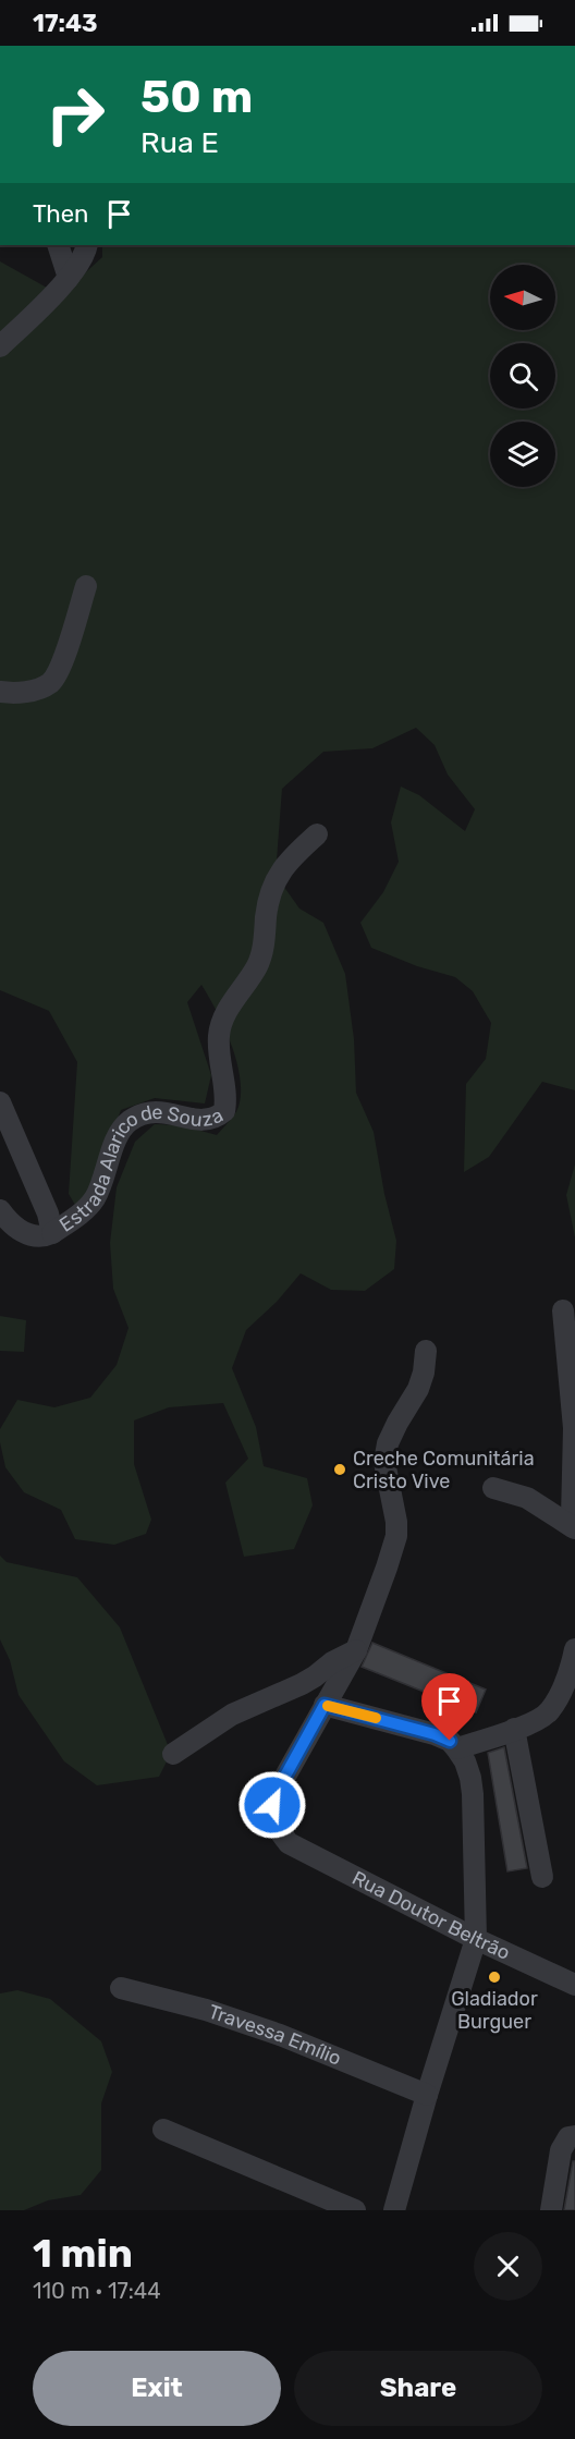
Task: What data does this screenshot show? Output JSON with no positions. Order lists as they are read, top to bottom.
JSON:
{
  "streets": {
    "street": ["Estrada Alarico de Souza", "Rua Doutor Beltrão", "Travessa Emílio"]
  },
  "places": ["Creche Comunitária Cristo Vive", "Gladiador Burguer"],
  "north": "left",
  "page": {
    "status": "17:43",
    "turn": ["50 m", "Rua E"],
    "then": "Then",
    "heading": ["1 min", "110 m · 17:44"],
    "buttons": ["Exit", "Share"]
  }
}
